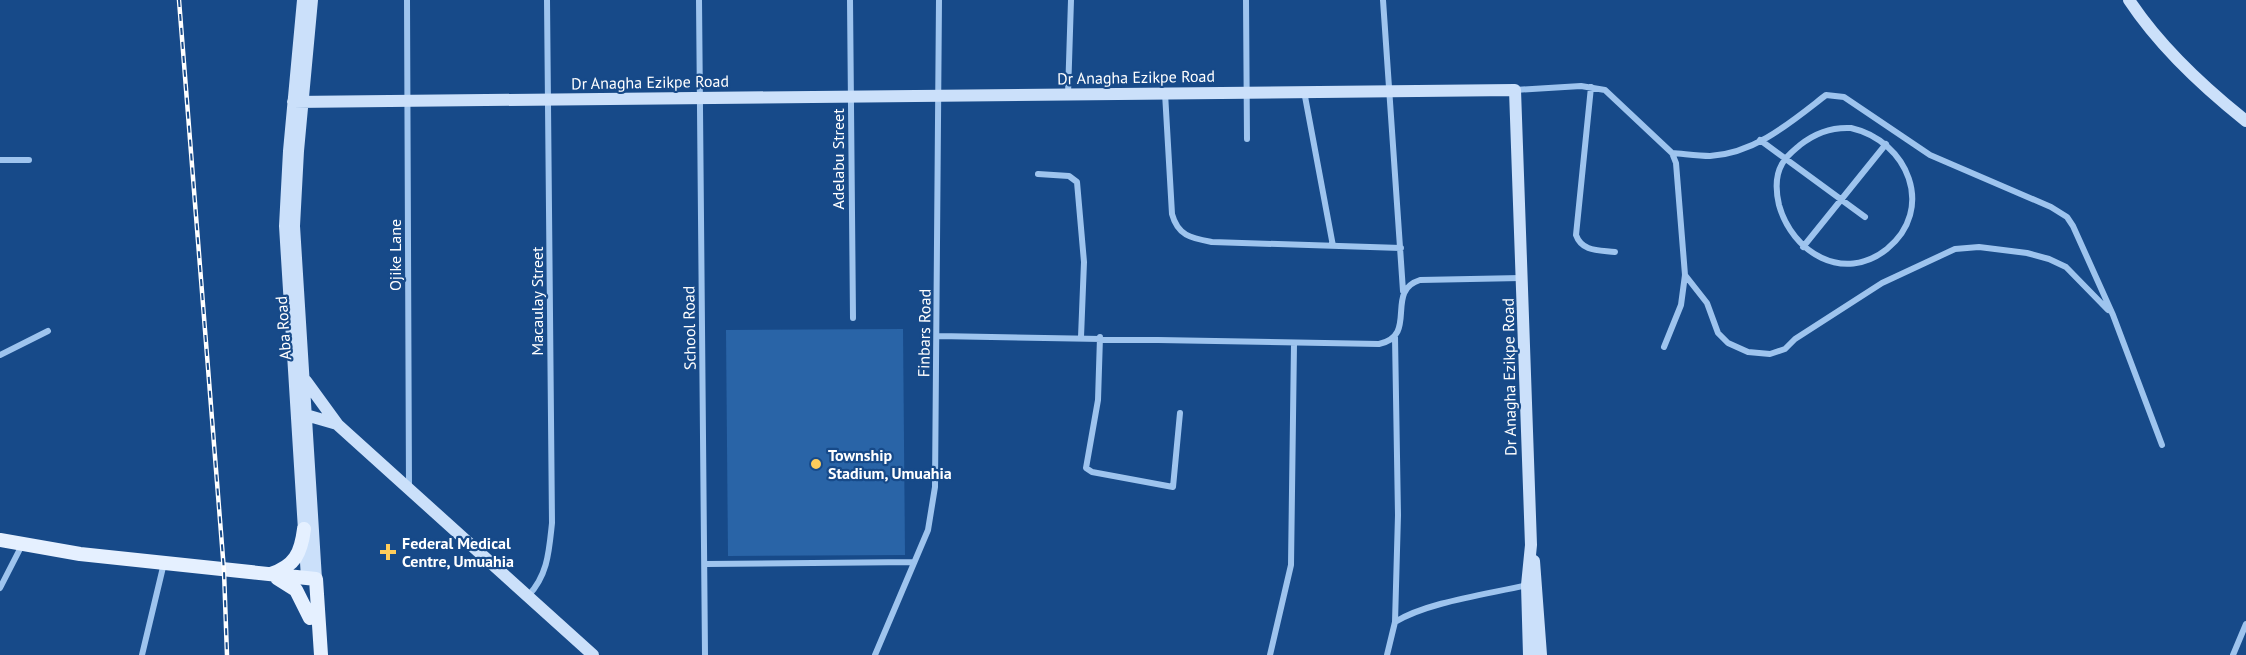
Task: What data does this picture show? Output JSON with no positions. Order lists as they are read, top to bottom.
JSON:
{
  "streets": {
    "main road": ["Aba Road"],
    "street": [
      "Dr Anagha Ezikpe Road",
      "Adelabu Street",
      "Ojike Lane",
      "Macaulay Street",
      "School Road",
      "Finbars Road"
    ]
  },
  "crossings": [
    ["Dr Anagha Ezikpe Road", "Adelabu Street"],
    ["Dr Anagha Ezikpe Road", "Ojike Lane"],
    ["Dr Anagha Ezikpe Road", "Macaulay Street"],
    ["Dr Anagha Ezikpe Road", "Aba Road"],
    ["Dr Anagha Ezikpe Road", "School Road"],
    ["Dr Anagha Ezikpe Road", "Finbars Road"]
  ],
  "places": {
    "other": ["Township Stadium, Umuahia"],
    "health": ["Federal Medical Centre, Umuahia"]
  }
}
